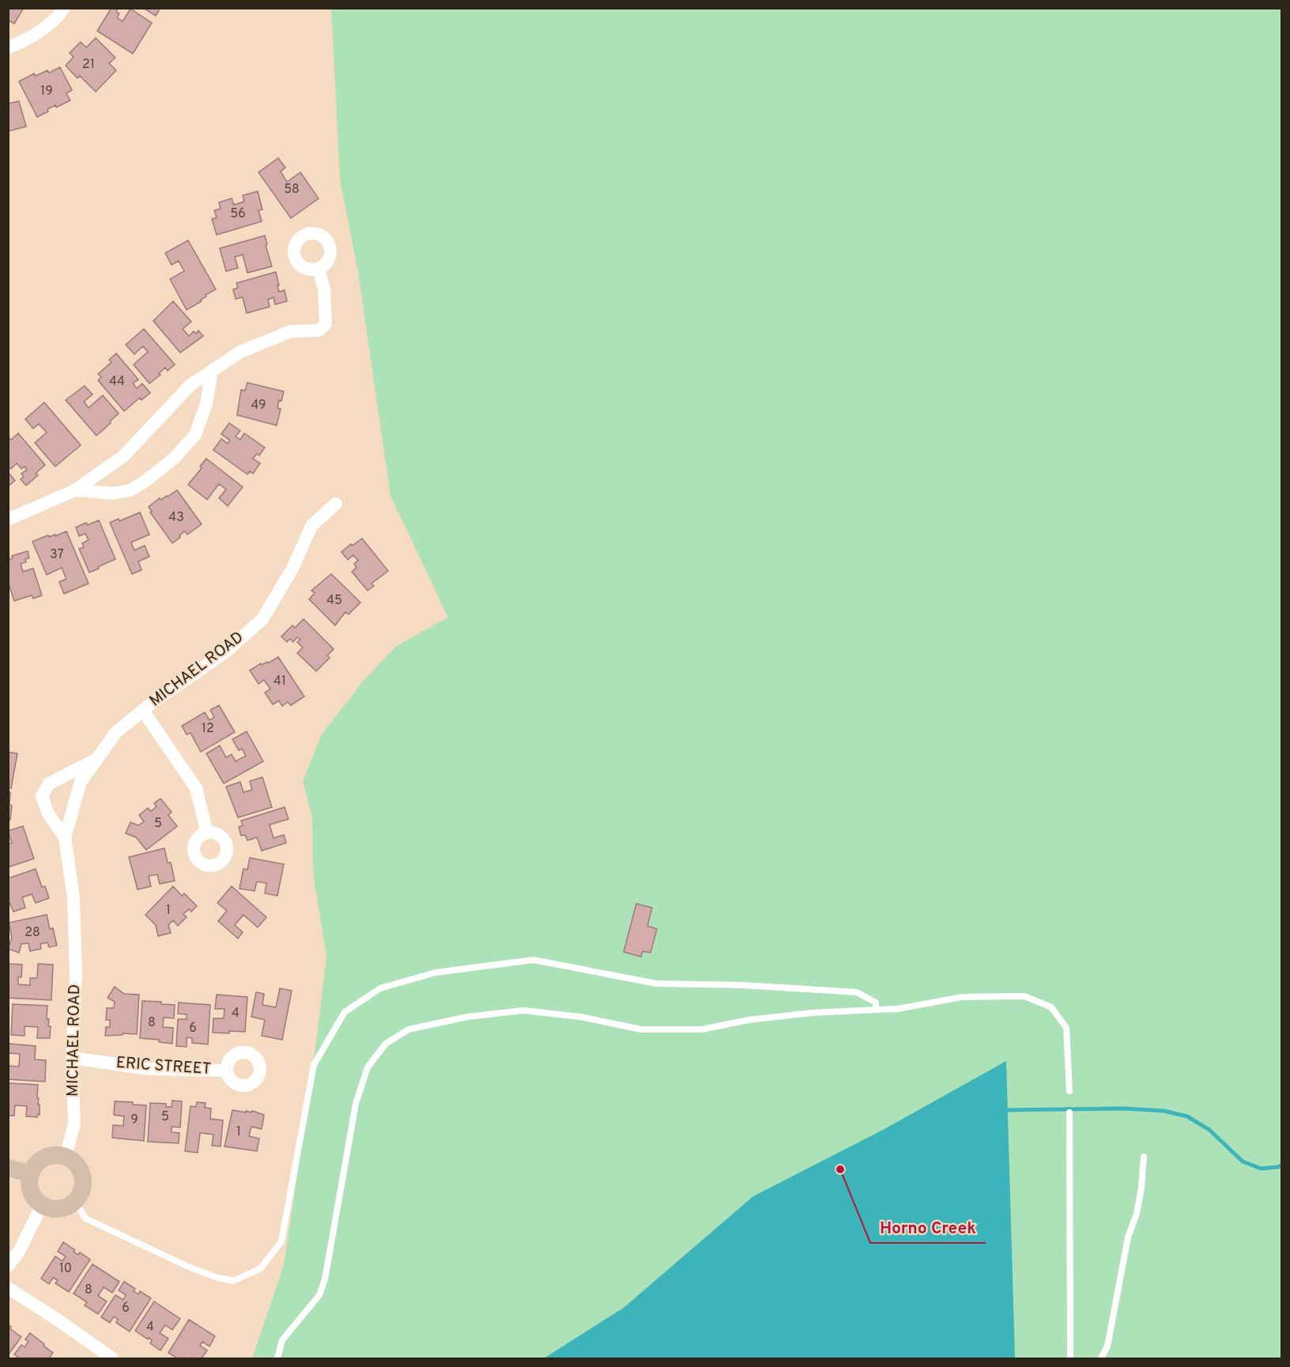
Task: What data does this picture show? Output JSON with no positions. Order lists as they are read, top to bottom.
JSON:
{
  "streets": {
    "street": ["MICHAEL ROAD", "ERIC STREET"]
  },
  "crossings": [
    ["MICHAEL ROAD", "ERIC STREET"]
  ],
  "places": ["Horno Creek"],
  "house_numbers": [
    "21",
    "19",
    "58",
    "56",
    "44",
    "49",
    "43",
    "37",
    "45",
    "41",
    "12",
    "5",
    "1",
    "28",
    "4",
    "8",
    "6",
    "5",
    "9",
    "1",
    "10",
    "8",
    "6",
    "4"
  ]
}
